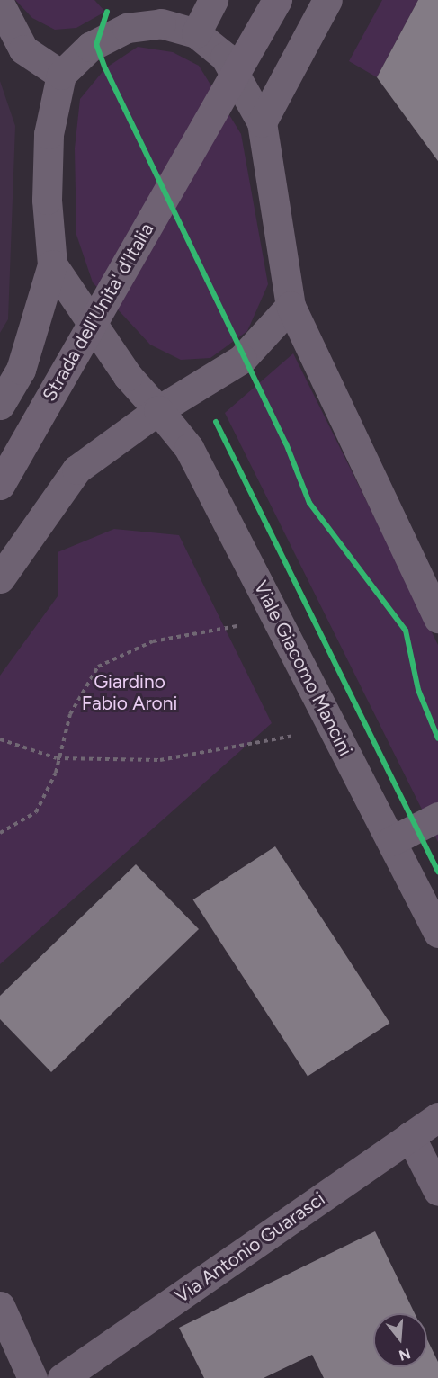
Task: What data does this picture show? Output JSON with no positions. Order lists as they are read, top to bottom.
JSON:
{
  "streets": {
    "main road": ["Strada dell'Unita' d'Italia"],
    "street": ["Viale Giacomo Mancini", "Via Antonio Guarasci"]
  },
  "parks": ["Giardino Fabio Aroni"],
  "north": "bottom"
}
